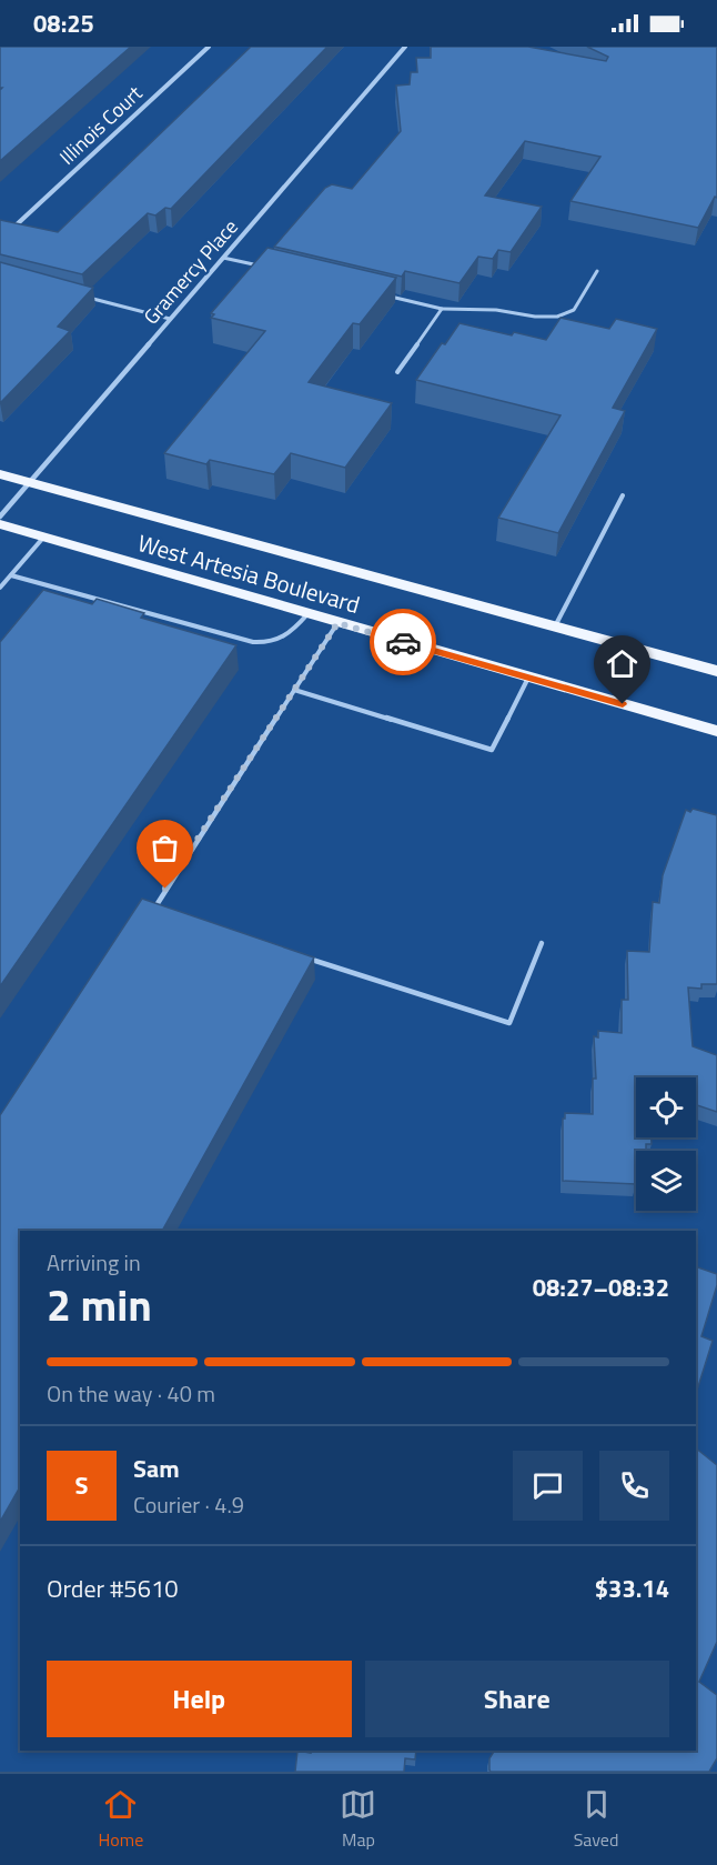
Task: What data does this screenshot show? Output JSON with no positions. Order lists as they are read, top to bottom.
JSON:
{
  "streets": {
    "main road": ["West Artesia Boulevard"],
    "street": ["Illinois Court", "Gramercy Place"]
  },
  "crossings": [
    ["Gramercy Place", "West Artesia Boulevard"]
  ],
  "page": {
    "status": "08:25",
    "heading": ["2 min", "Arriving in", "08:27–08:32"],
    "panel": [
      "Sam",
      "Courier · 4.9",
      "Order #5610",
      "$33.14"
    ],
    "bar": "On the way · 40 m",
    "round": "S",
    "buttons": ["Help", "Share"],
    "tabs": ["Home", "Map", "Saved"]
  }
}
